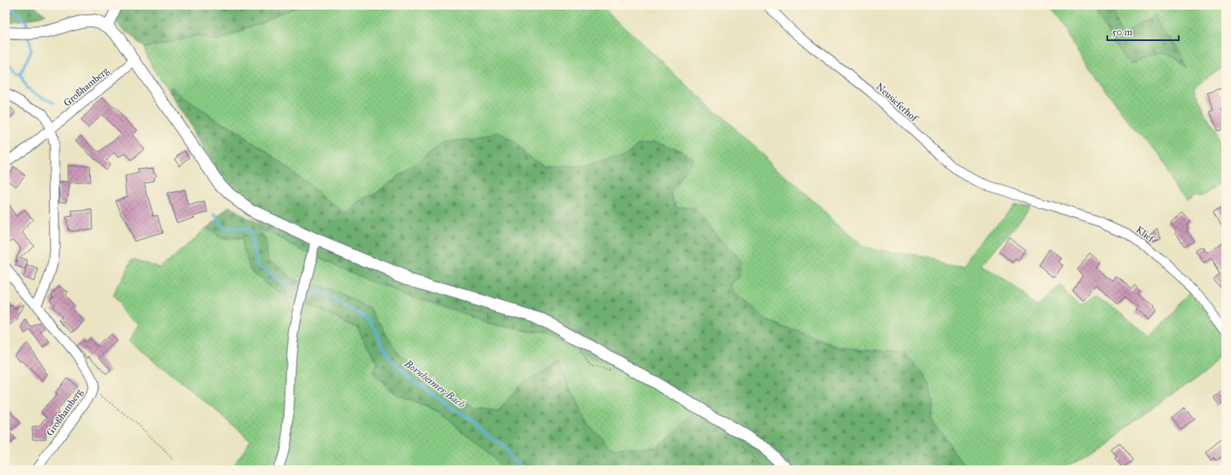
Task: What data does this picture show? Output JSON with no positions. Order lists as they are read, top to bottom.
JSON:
{
  "streets": {
    "street": ["Großhamberg", "Neusieferhof", "Klief"]
  },
  "crossings": [
    ["Neusieferhof", "Klief"]
  ],
  "water": ["Bornheimer Bach"],
  "scale_bar": "50 m"
}
